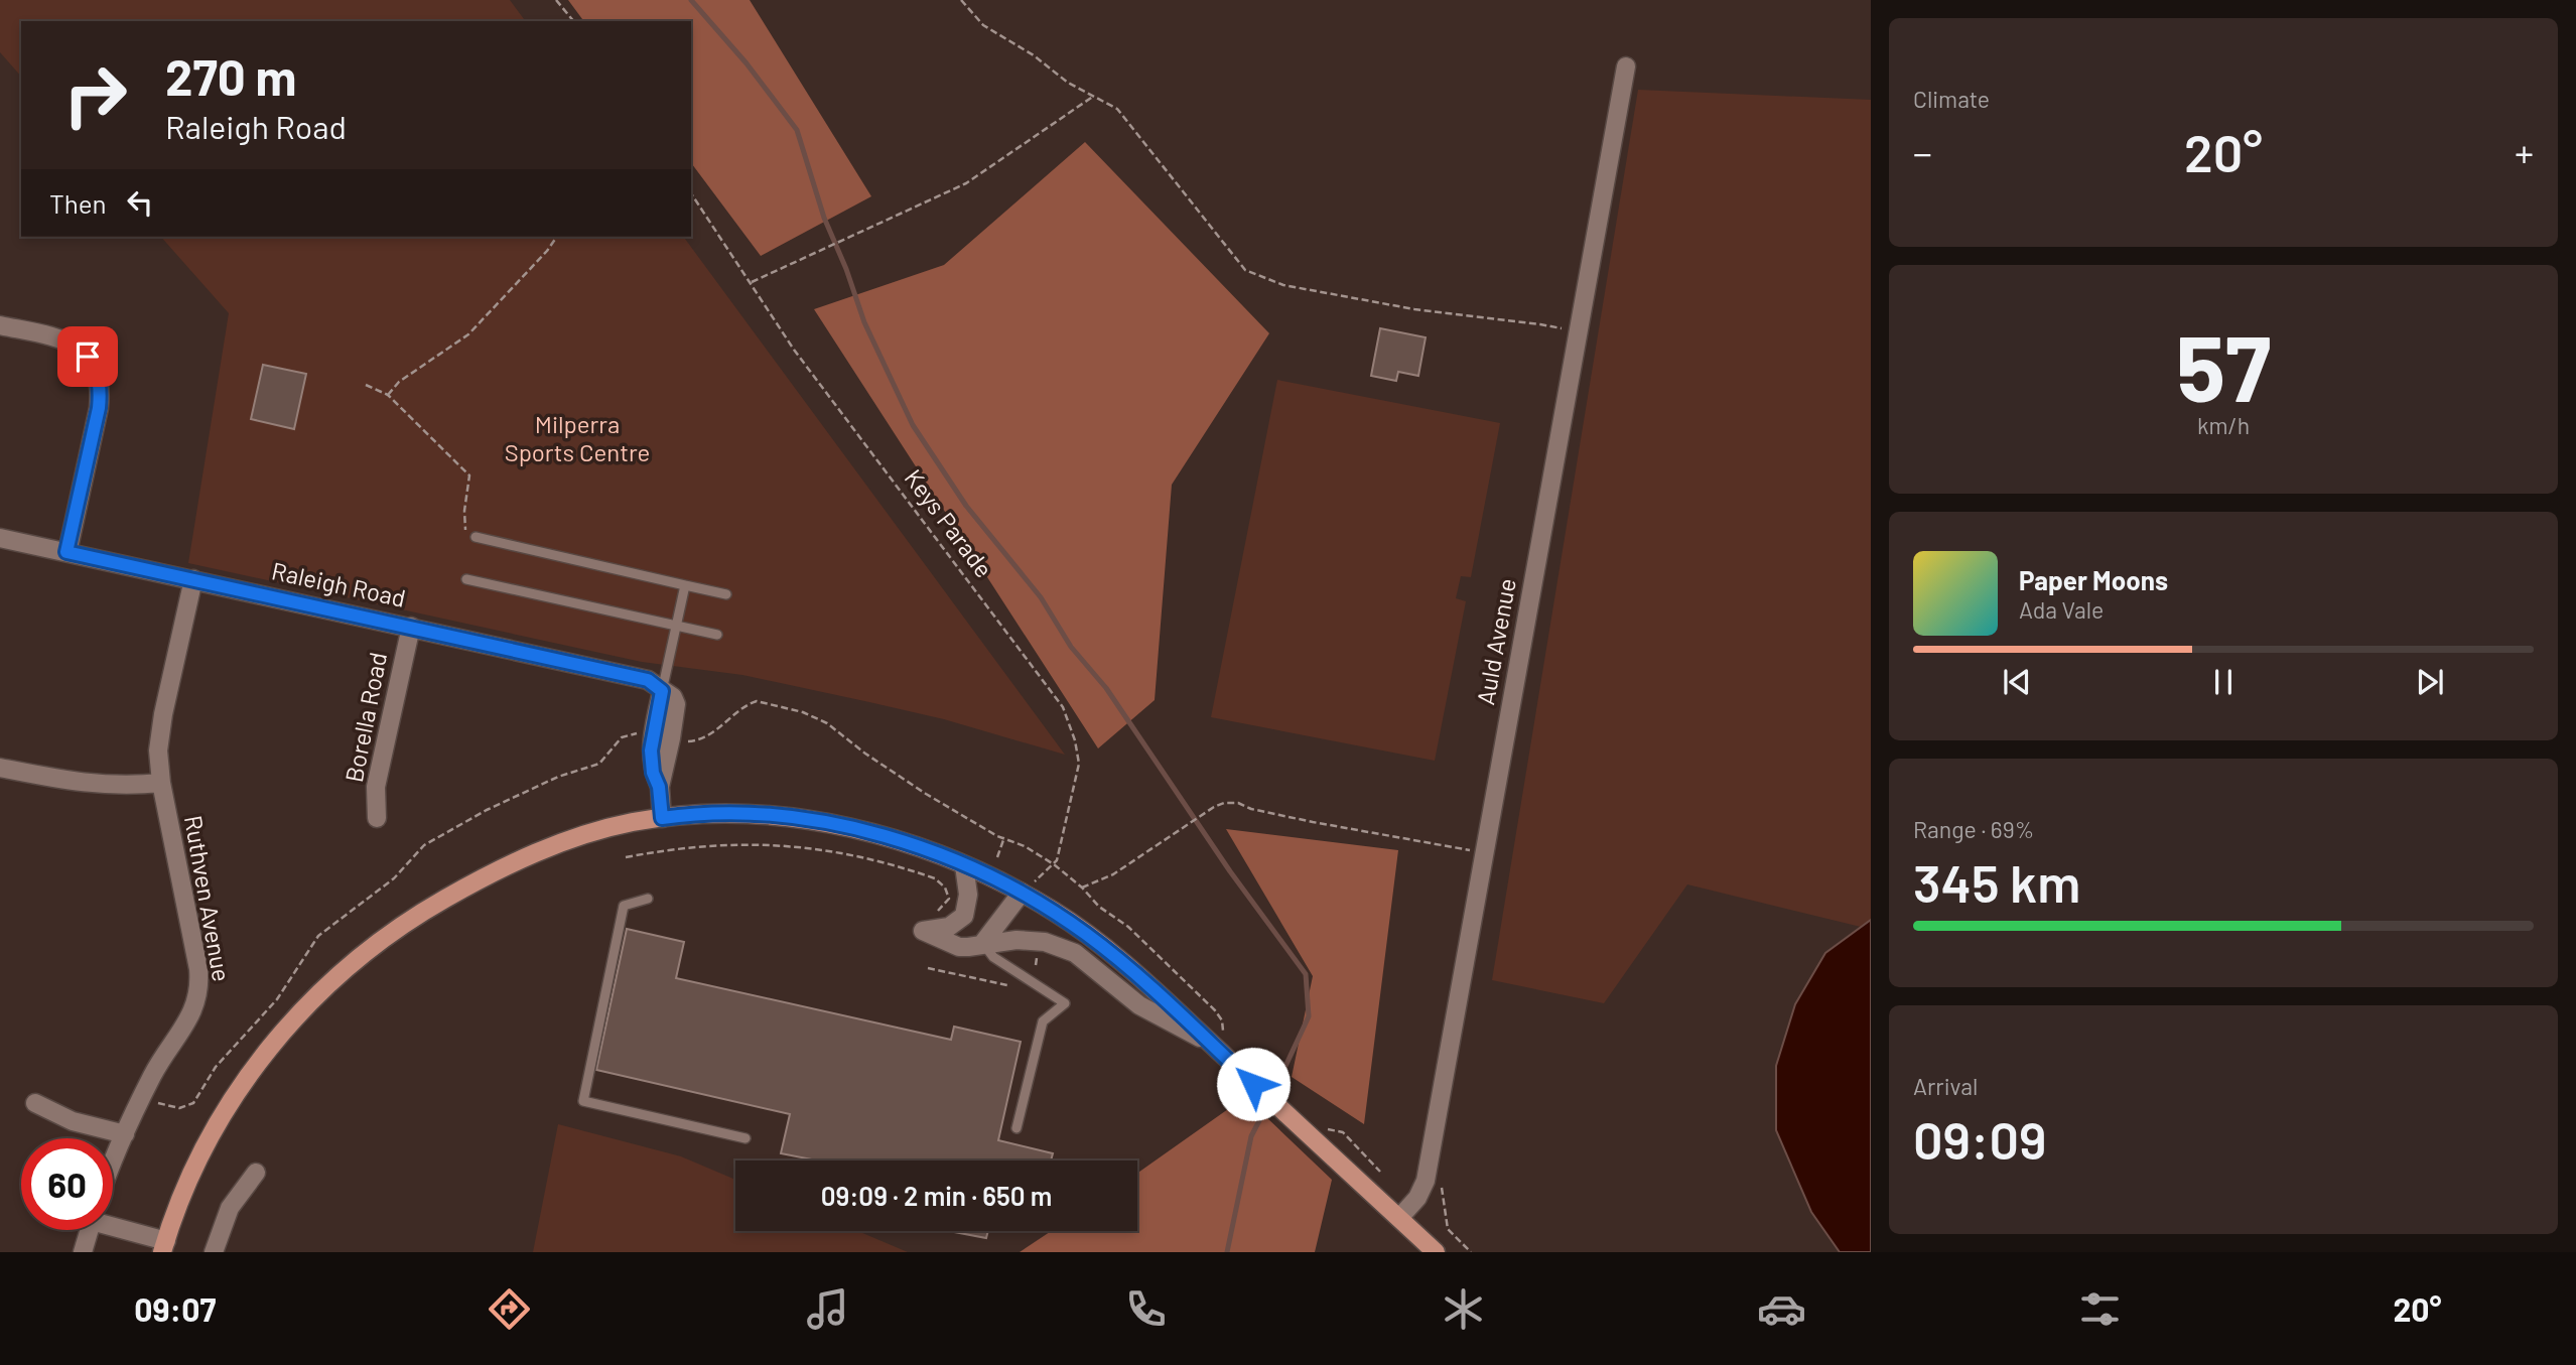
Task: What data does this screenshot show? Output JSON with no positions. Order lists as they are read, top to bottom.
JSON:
{
  "streets": {
    "street": [
      "Raleigh Road",
      "Auld Avenue",
      "Borella Road",
      "Ruthven Avenue"
    ],
    "path": ["Keys Parade"]
  },
  "crossings": [
    ["Raleigh Road", "Borella Road"],
    ["Raleigh Road", "Ruthven Avenue"]
  ],
  "parks": ["Milperra Sports Centre"],
  "page": {
    "tile": [
      "Climate",
      ["57", "km/h"],
      ["Range · 69%", "345 km"],
      ["Arrival", "09:09"]
    ],
    "turn": ["270 m", "Raleigh Road"],
    "heat": ["−", "20°", "+"],
    "then": "Then",
    "song": ["Paper Moons", "Ada Vale"],
    "limit": "60",
    "trip": "09:09 · 2 min · 650 m",
    "tabs": ["09:07", "20°"]
  }
}
